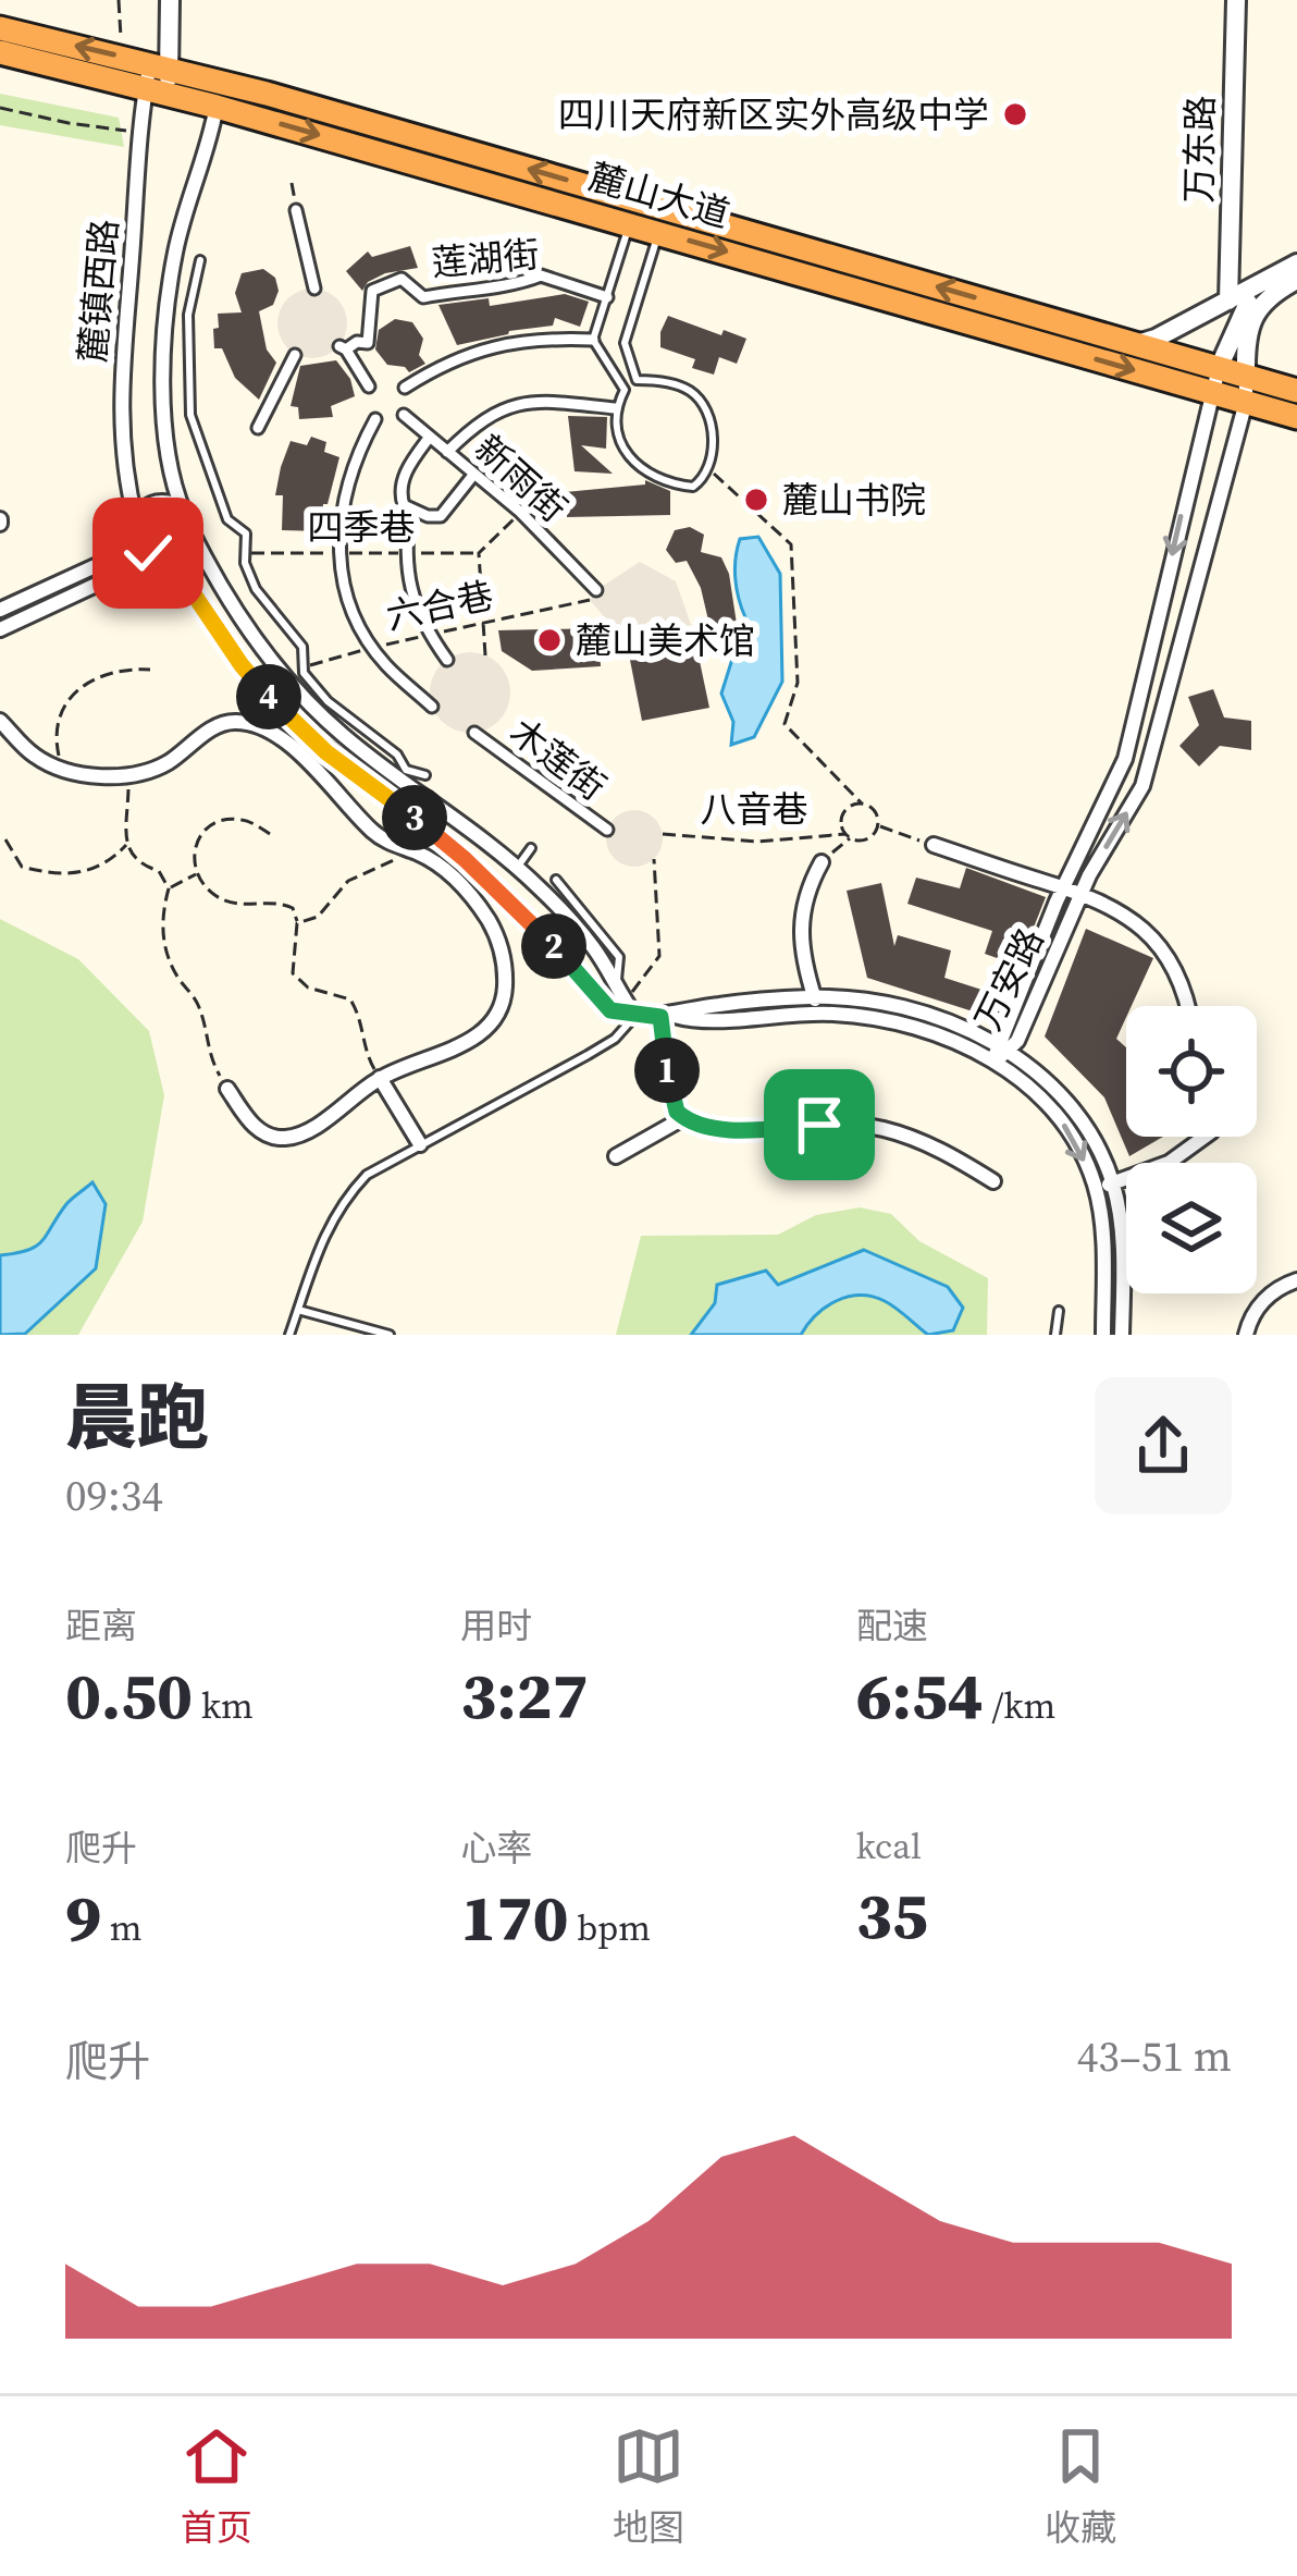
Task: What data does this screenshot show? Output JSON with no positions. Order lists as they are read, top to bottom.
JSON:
{
  "streets": {
    "highway": ["麓山大道"],
    "street": [
      "万东路",
      "莲湖街",
      "麓镇西路",
      "新雨街",
      "木莲街",
      "万安路"
    ],
    "path": ["四季巷", "六合巷", "八音巷"]
  },
  "crossings": [
    ["麓山大道", "麓镇西路"],
    ["麓山大道", "万安路"],
    ["新雨街", "六合巷"]
  ],
  "places": ["四川天府新区实外高级中学", "麓山书院", "麓山美术馆"],
  "page": {
    "pins": [
      "4",
      "3",
      "2",
      "1"
    ],
    "heading": ["晨跑", "09:34"],
    "stats": [
      ["距离", "0.50 km"],
      ["用时", "3:27"],
      ["配速", "6:54 /km"],
      ["爬升", "9 m"],
      ["心率", "170 bpm"],
      ["kcal", "35"]
    ],
    "chart": ["爬升", "43–51 m"],
    "tabs": ["首页", "地图", "收藏"]
  }
}
